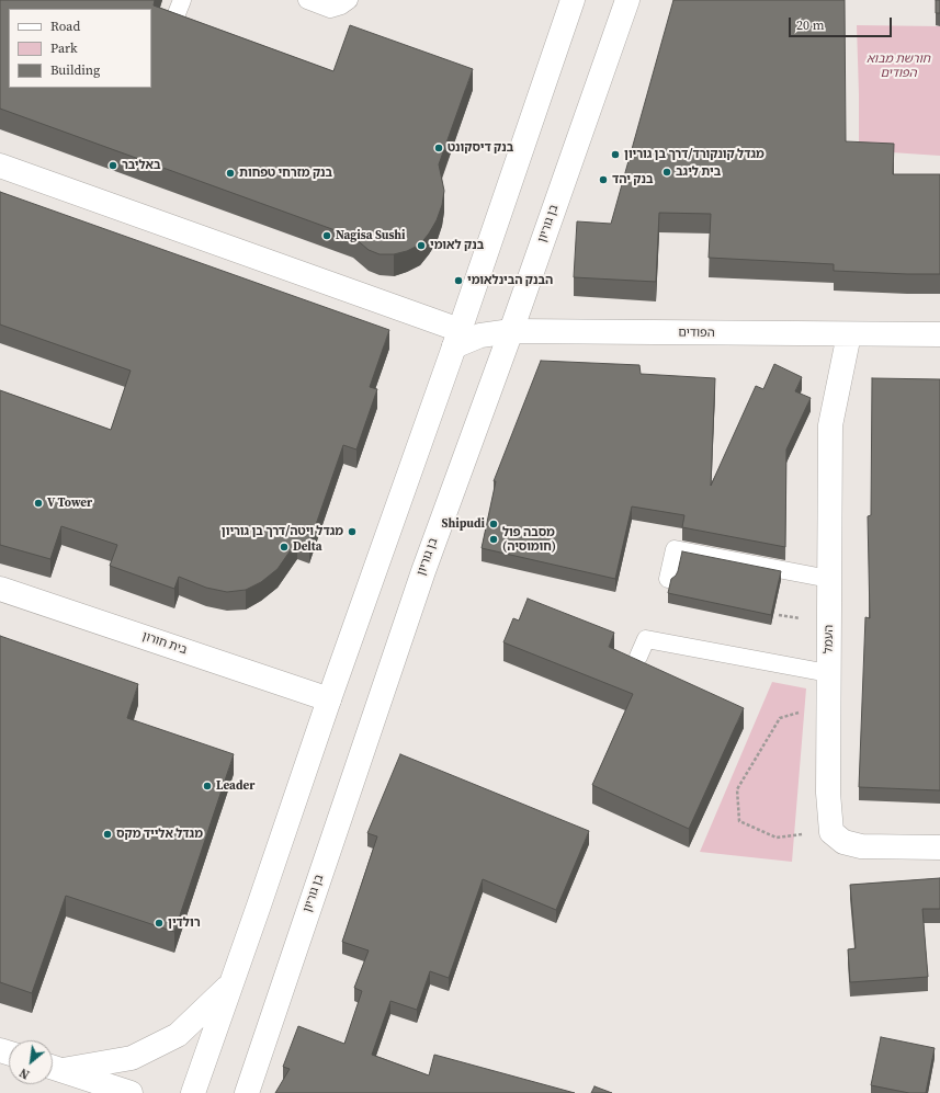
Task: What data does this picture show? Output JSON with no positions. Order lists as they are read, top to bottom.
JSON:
{
  "streets": {
    "main road": [
      "בן גוריון",
      "הפודים",
      "העמל",
      "בית חורון"
    ]
  },
  "crossings": [
    ["בן גוריון", "הפודים"],
    ["הפודים", "העמל"]
  ],
  "parks": ["חורשת מבוא הפודים"],
  "places": [
    "בנק דיסקונט",
    "מגדל קונקורד/דרך בן גוריון",
    "באליבר",
    "בית ליגב",
    "בנק מזרחי טפחות",
    "בנק יהד",
    "Nagisa Sushi",
    "בנק לאומי",
    "הבנק הבינלאומי",
    "V Tower",
    "Shipudi",
    "מגדל ויטה/דרך בן גוריון",
    "מסבה פול (חומוסיה)",
    "Delta",
    "Leader",
    "מגדל אלייד מקס",
    "רולדין"
  ],
  "legend": ["Road", "Park", "Building"],
  "scale_bar": "20 m",
  "north": "bottom left"
}
